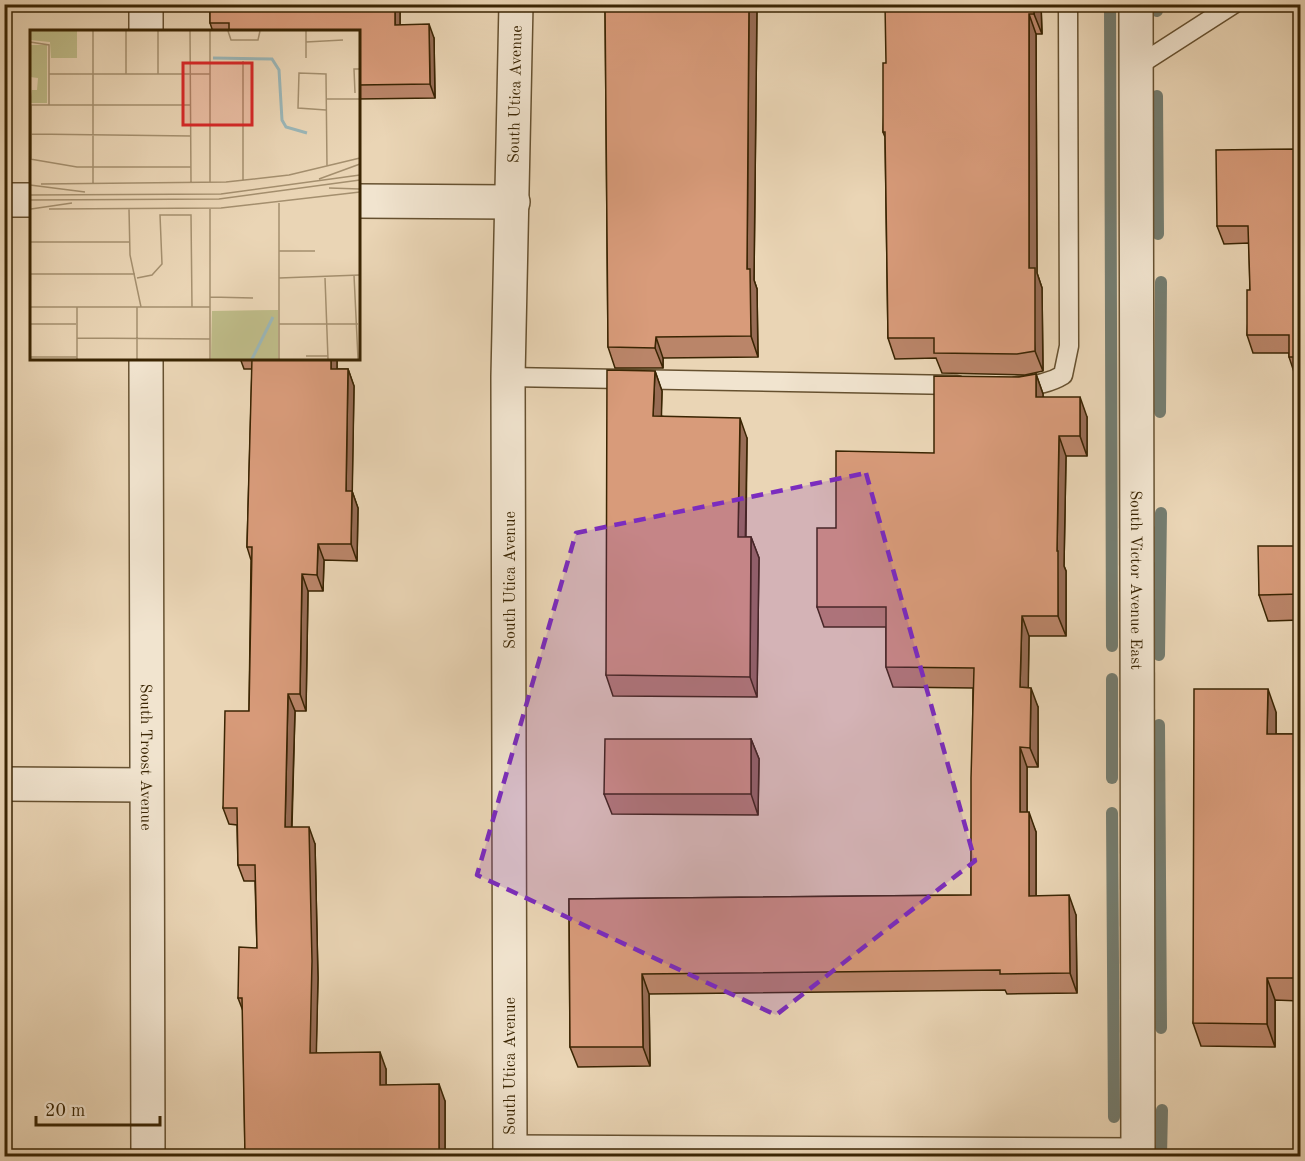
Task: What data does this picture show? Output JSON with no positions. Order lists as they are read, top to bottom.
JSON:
{
  "streets": {
    "street": ["South Utica Avenue", "South Victor Avenue East", "South Troost Avenue"]
  },
  "scale_bar": "20 m"
}
